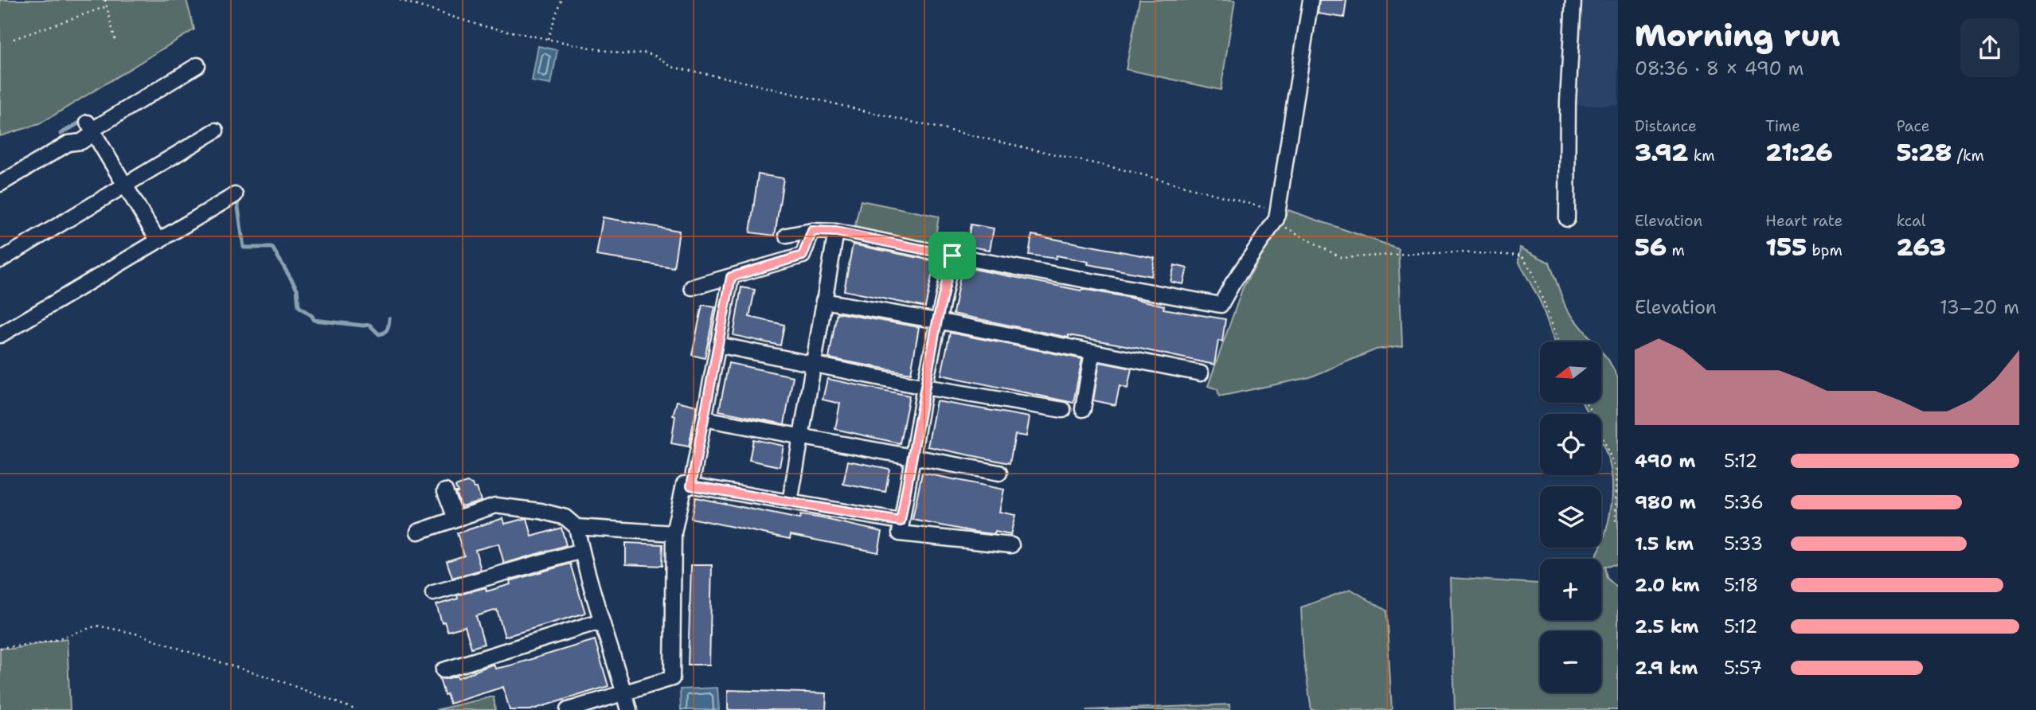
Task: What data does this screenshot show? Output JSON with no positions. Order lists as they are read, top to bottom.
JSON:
{
  "north": "left",
  "page": {
    "heading": ["Morning run", "08:36 · 8 × 490 m"],
    "stats": [
      ["Distance", "3.92 km"],
      ["Time", "21:26"],
      ["Pace", "5:28 /km"],
      ["Elevation", "56 m"],
      ["Heart rate", "155 bpm"],
      ["kcal", "263"]
    ],
    "chart": ["Elevation", "13–20 m"],
    "map_buttons": ["+", "−"],
    "list": [
      {
        "name": "490 m",
        "note": "5:12"
      },
      {
        "name": "980 m",
        "note": "5:36"
      },
      {
        "name": "1.5 km",
        "note": "5:33"
      },
      {
        "name": "2.0 km",
        "note": "5:18"
      },
      {
        "name": "2.5 km",
        "note": "5:12"
      },
      {
        "name": "2.9 km",
        "note": "5:57"
      }
    ]
  }
}
